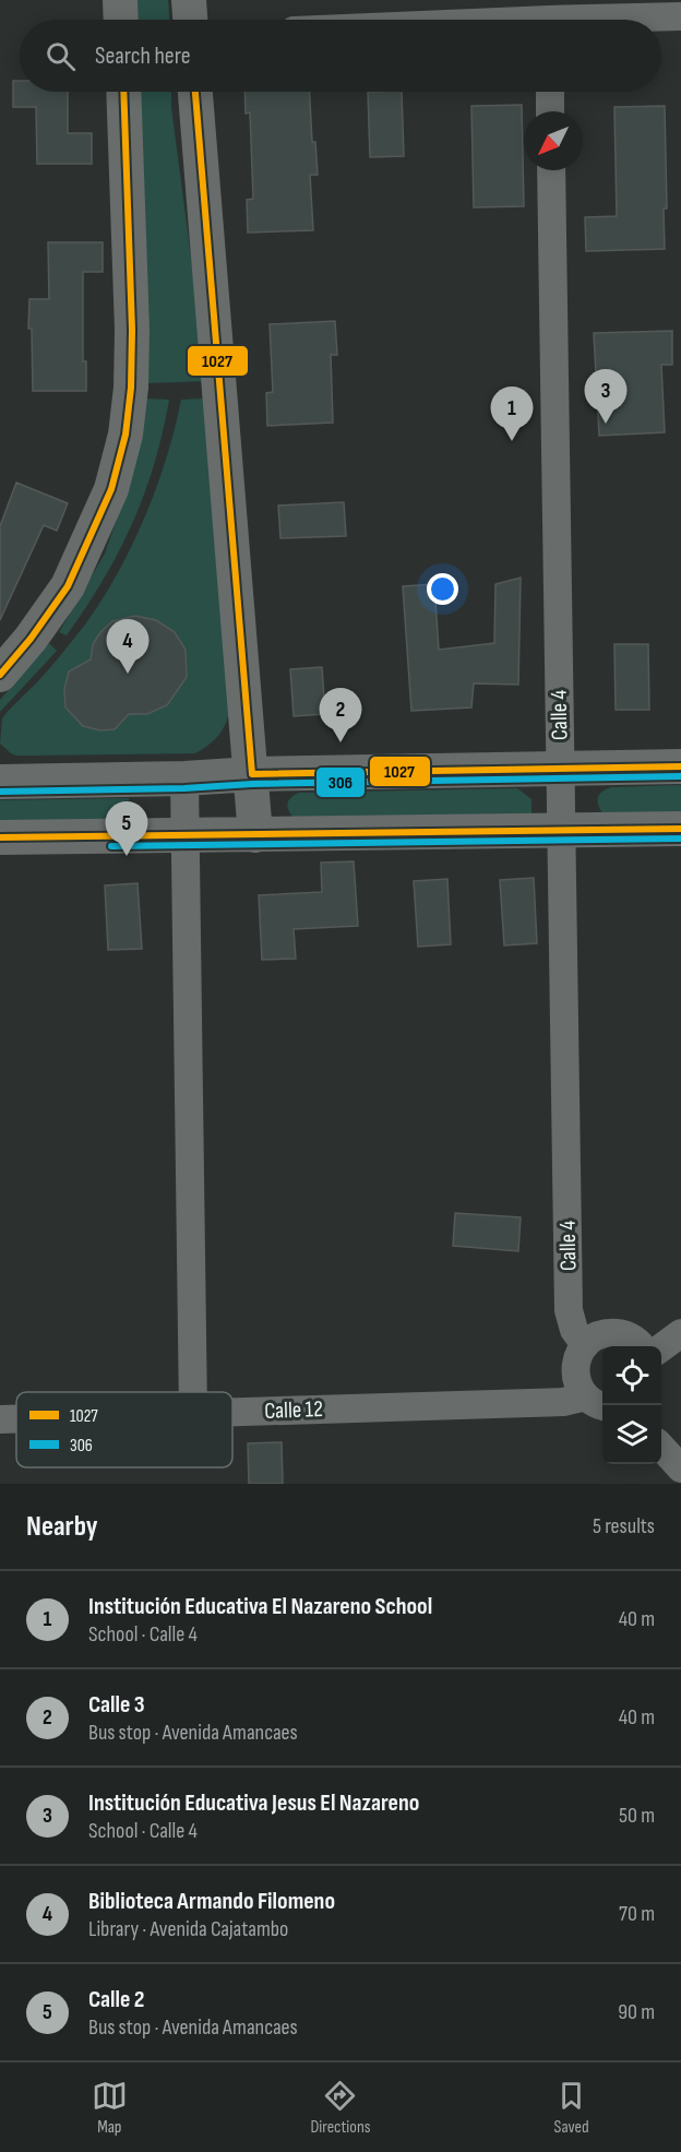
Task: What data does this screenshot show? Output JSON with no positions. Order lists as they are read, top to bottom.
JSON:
{
  "streets": {
    "street": ["Calle 4", "Calle 12"]
  },
  "lines": ["transit line 1027", "transit line 306"],
  "legend": ["1027", "306"],
  "north": "bottom left",
  "page": {
    "search": "Search here",
    "pins": [
      "3",
      "1",
      "4",
      "2",
      "5"
    ],
    "heading": ["Nearby", "5 results"],
    "list": [
      {
        "mark": "1",
        "name": "Institución Educativa El Nazareno School",
        "note": "School · Calle 4",
        "value": "40 m"
      },
      {
        "mark": "2",
        "name": "Calle 3",
        "note": "Bus stop · Avenida Amancaes",
        "value": "40 m"
      },
      {
        "mark": "3",
        "name": "Institución Educativa Jesus El Nazareno",
        "note": "School · Calle 4",
        "value": "50 m"
      },
      {
        "mark": "4",
        "name": "Biblioteca Armando Filomeno",
        "note": "Library · Avenida Cajatambo",
        "value": "70 m"
      },
      {
        "mark": "5",
        "name": "Calle 2",
        "note": "Bus stop · Avenida Amancaes",
        "value": "90 m"
      }
    ],
    "nav": ["Map", "Directions", "Saved"]
  }
}
